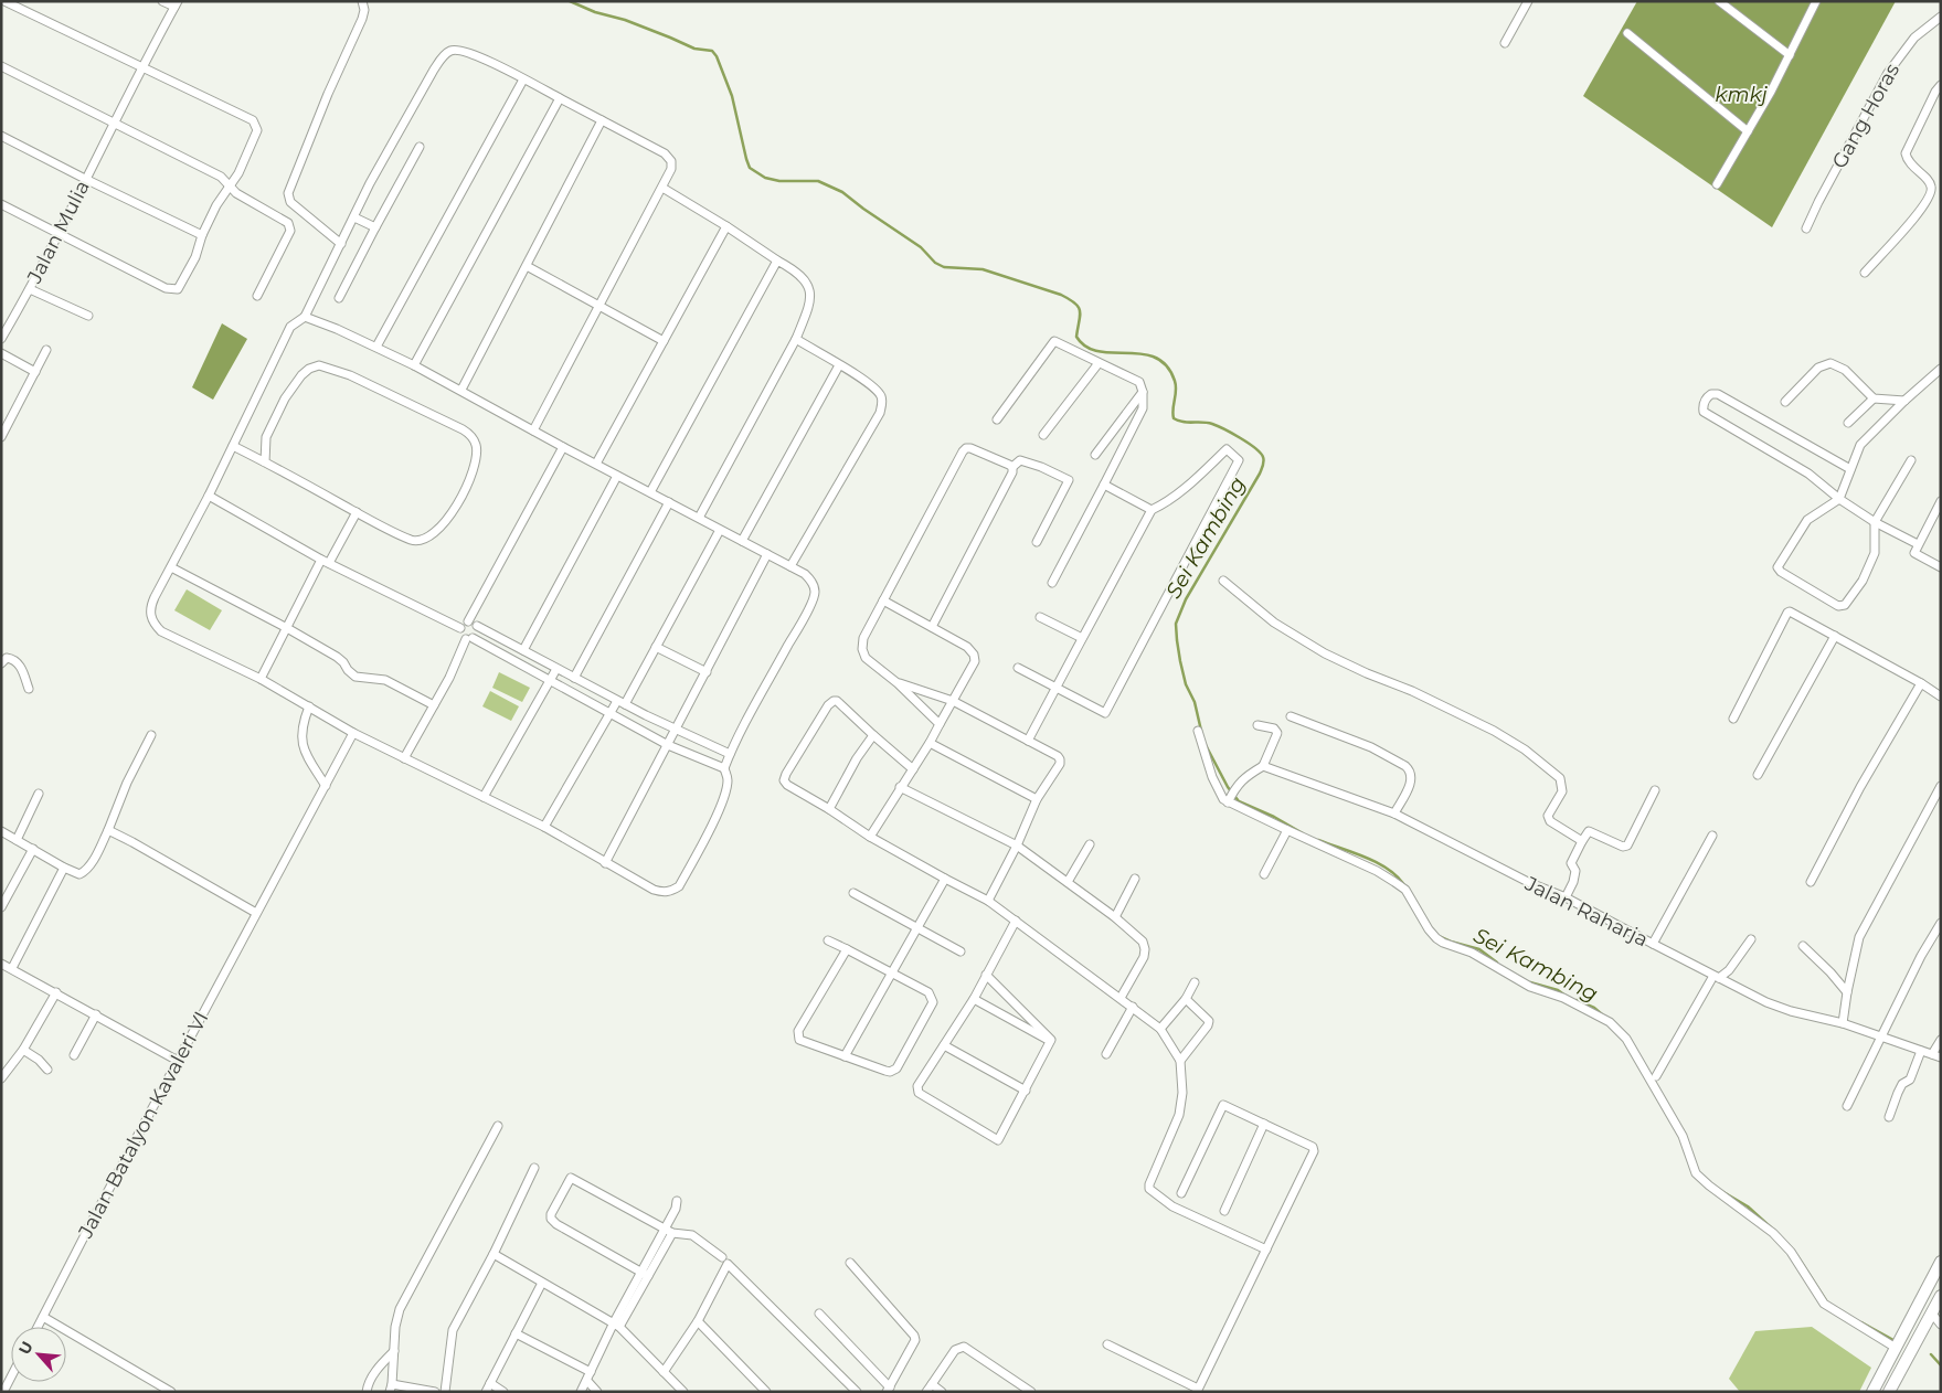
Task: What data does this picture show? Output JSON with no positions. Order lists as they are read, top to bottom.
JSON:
{
  "streets": {
    "street": [
      "Gang Horas",
      "Jalan Mulia",
      "Jalan Raharja",
      "Jalan Batalyon Kavaleri VI"
    ]
  },
  "water": ["kmkj", "Sei Kambing"],
  "north": "top left"
}
